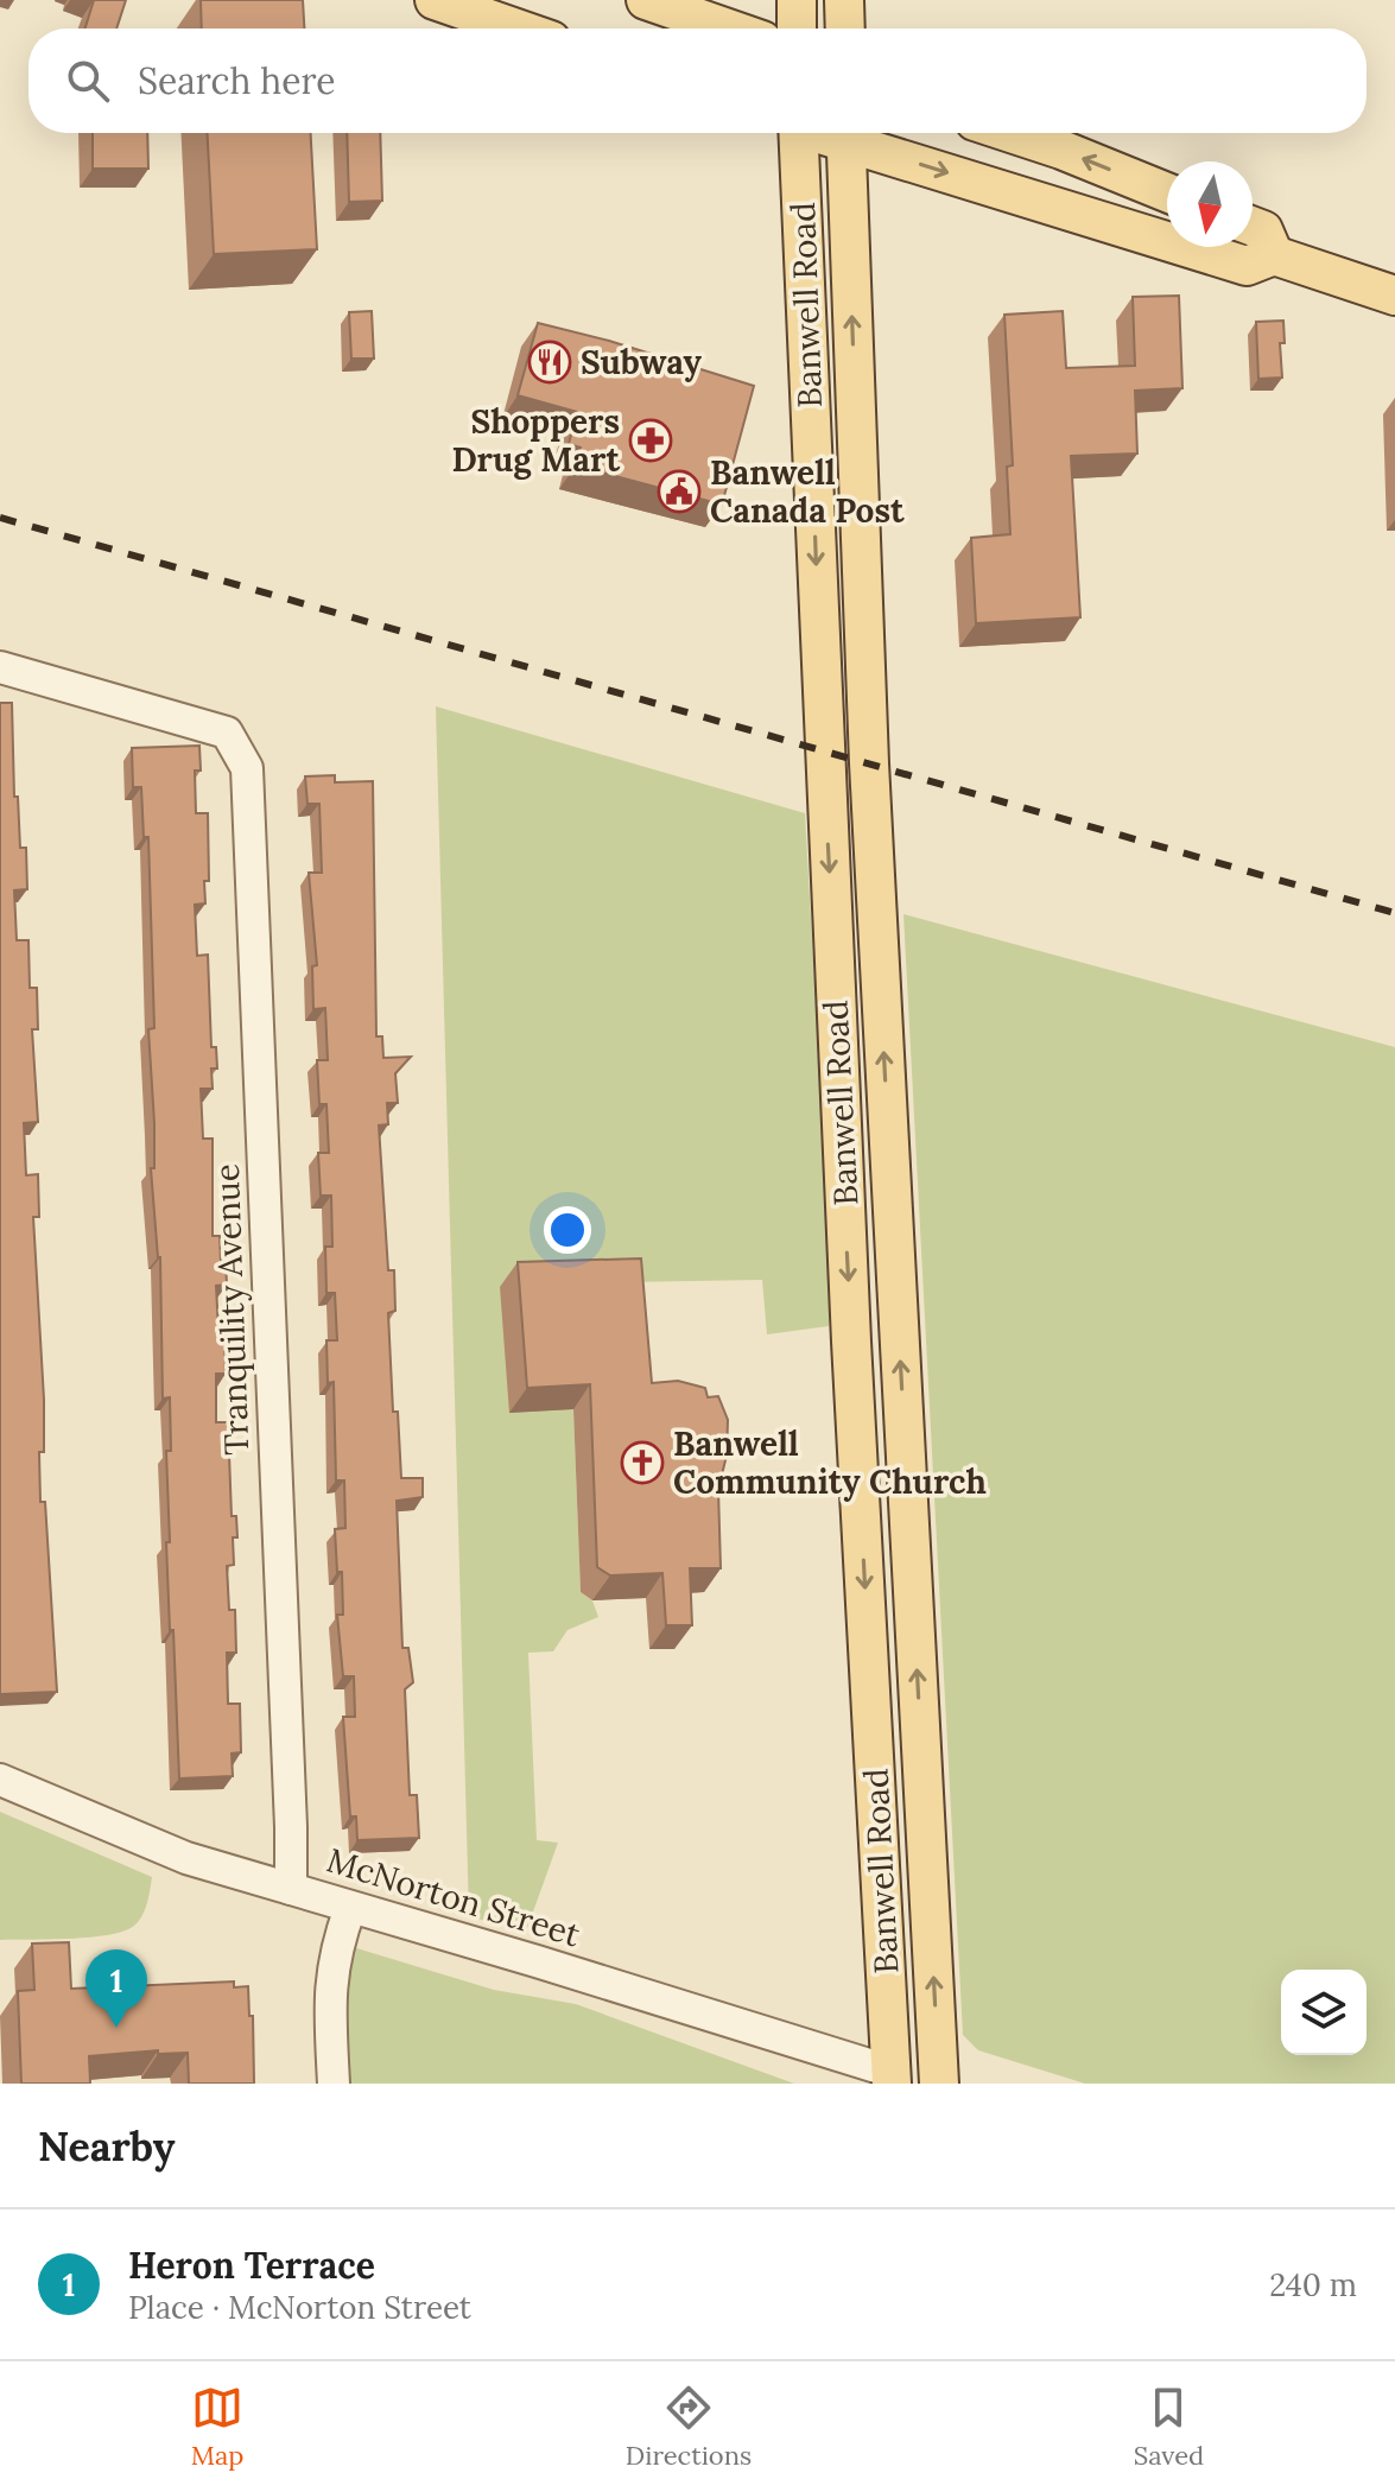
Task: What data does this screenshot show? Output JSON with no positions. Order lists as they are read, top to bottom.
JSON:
{
  "streets": {
    "main road": ["Banwell Road"],
    "street": ["Tranquility Avenue", "McNorton Street"]
  },
  "crossings": [
    ["Banwell Road", "McNorton Street"],
    ["Tranquility Avenue", "McNorton Street"]
  ],
  "places": {
    "restaurant": ["Subway"],
    "pharmacy": ["Shoppers Drug Mart"],
    "public building": ["Banwell Canada Post"],
    "church": ["Banwell Community Church"]
  },
  "north": "bottom",
  "page": {
    "search": "Search here",
    "pins": "1",
    "heading": "Nearby",
    "list": [
      {
        "mark": "1",
        "name": "Heron Terrace",
        "note": "Place · McNorton Street",
        "value": "240 m"
      }
    ],
    "nav": ["Map", "Directions", "Saved"]
  }
}
